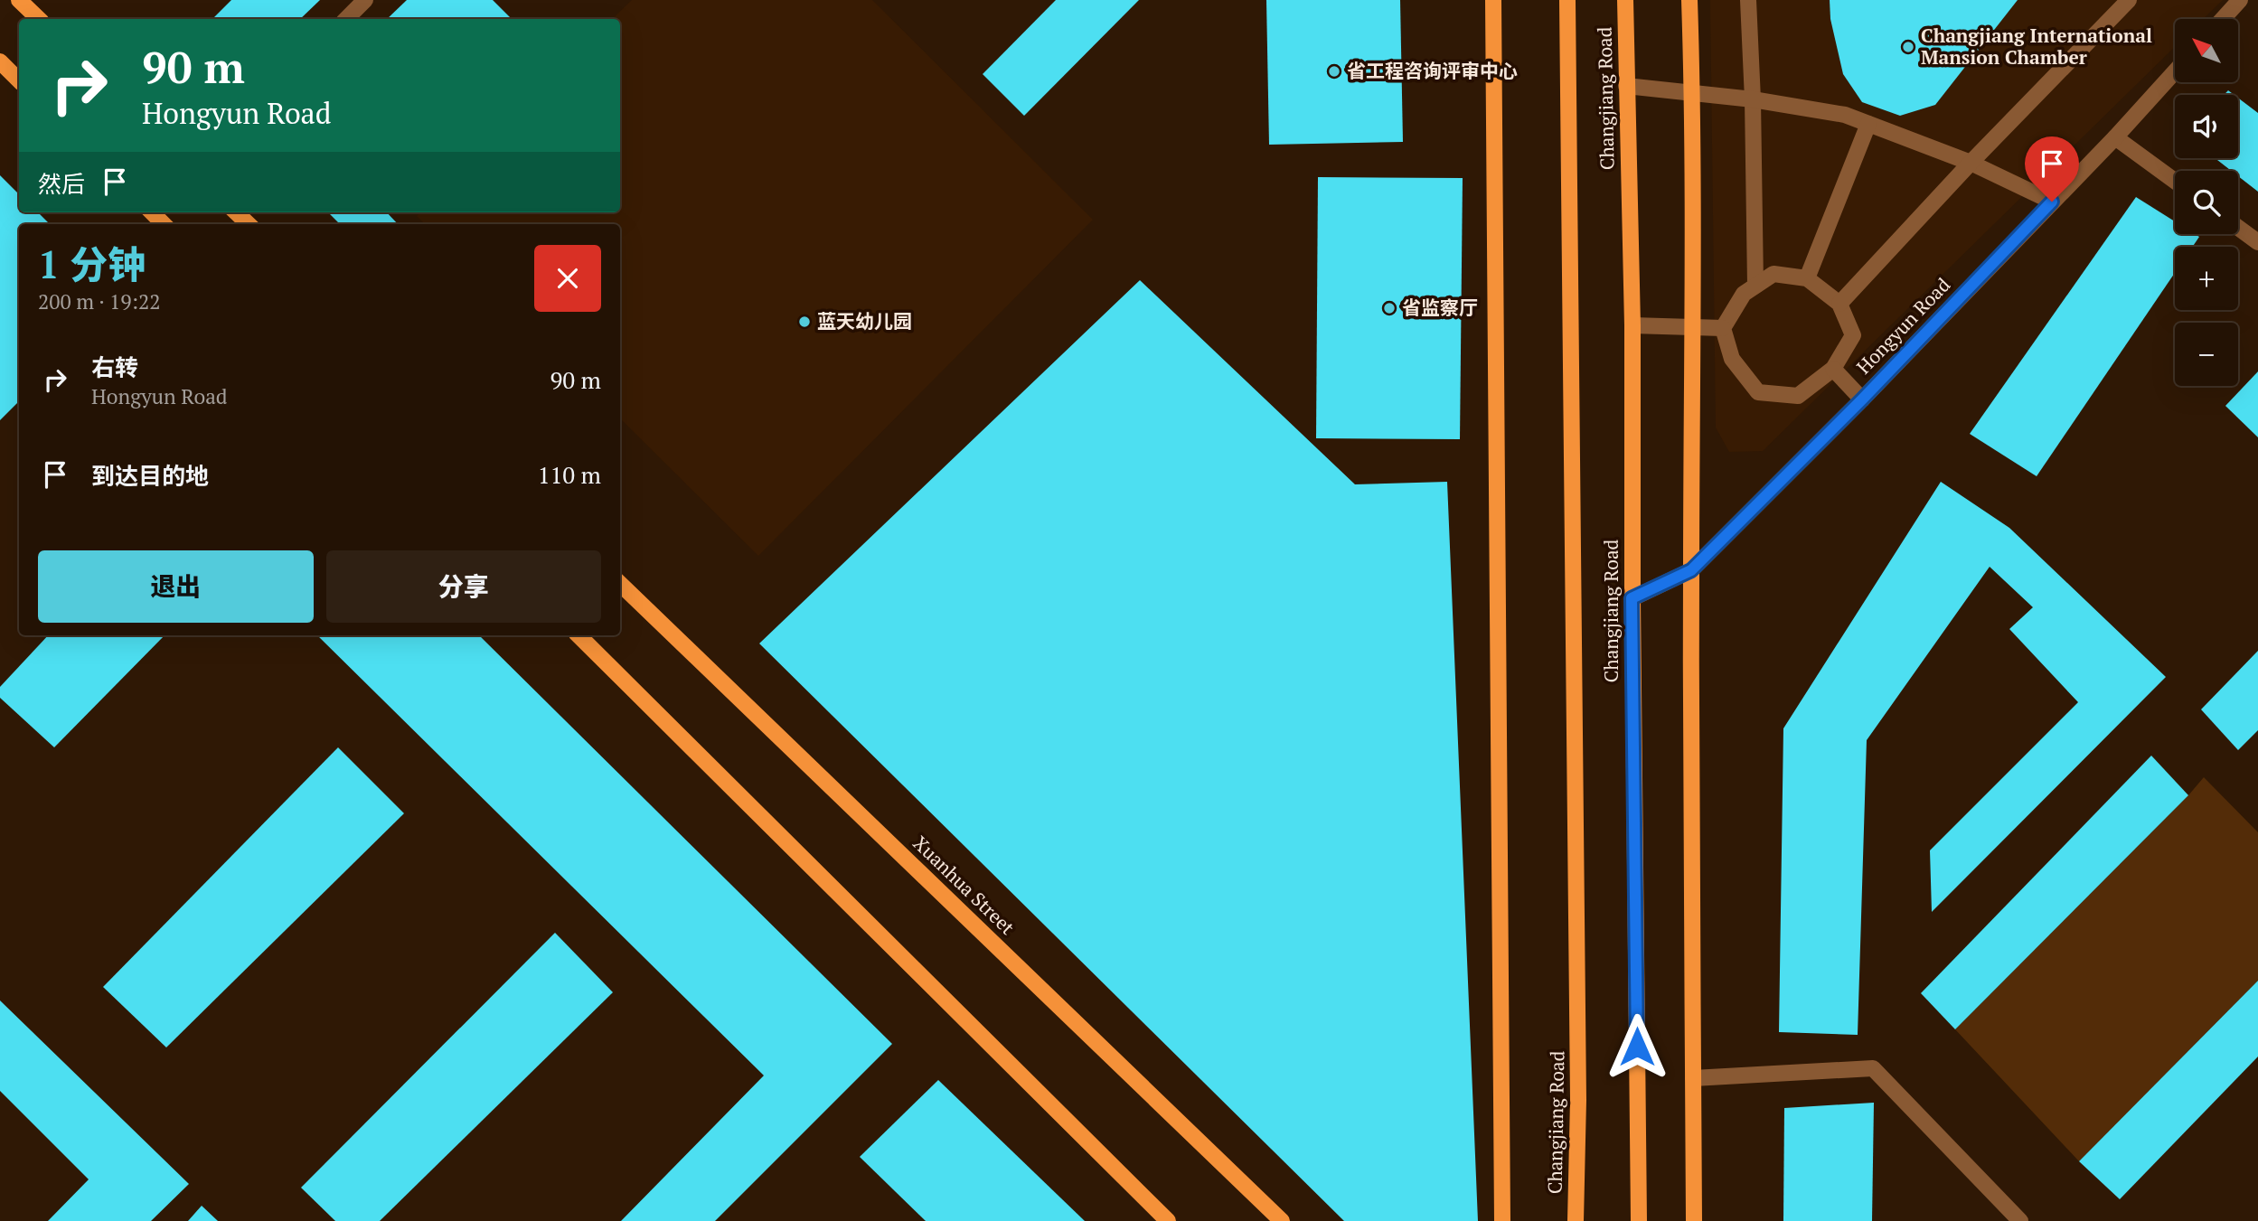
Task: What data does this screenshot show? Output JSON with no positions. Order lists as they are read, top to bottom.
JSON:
{
  "streets": {
    "main road": ["Changjiang Road", "Xuanhua Street"],
    "street": ["Hongyun Road"]
  },
  "crossings": [
    ["Changjiang Road", "Hongyun Road"]
  ],
  "places": [
    "Changjiang International Mansion Chamber",
    "省工程咨询评审中心",
    "省监察厅",
    "蓝天幼儿园"
  ],
  "north": "top left",
  "page": {
    "map_buttons": ["+", "−"],
    "turn": ["90 m", "Hongyun Road"],
    "then": "然后",
    "heading": ["1 分钟", "200 m · 19:22"],
    "list": [
      {
        "name": "右转",
        "note": "Hongyun Road",
        "value": "90 m"
      },
      {
        "name": "到达目的地",
        "value": "110 m"
      }
    ],
    "buttons": ["退出", "分享"]
  }
}
